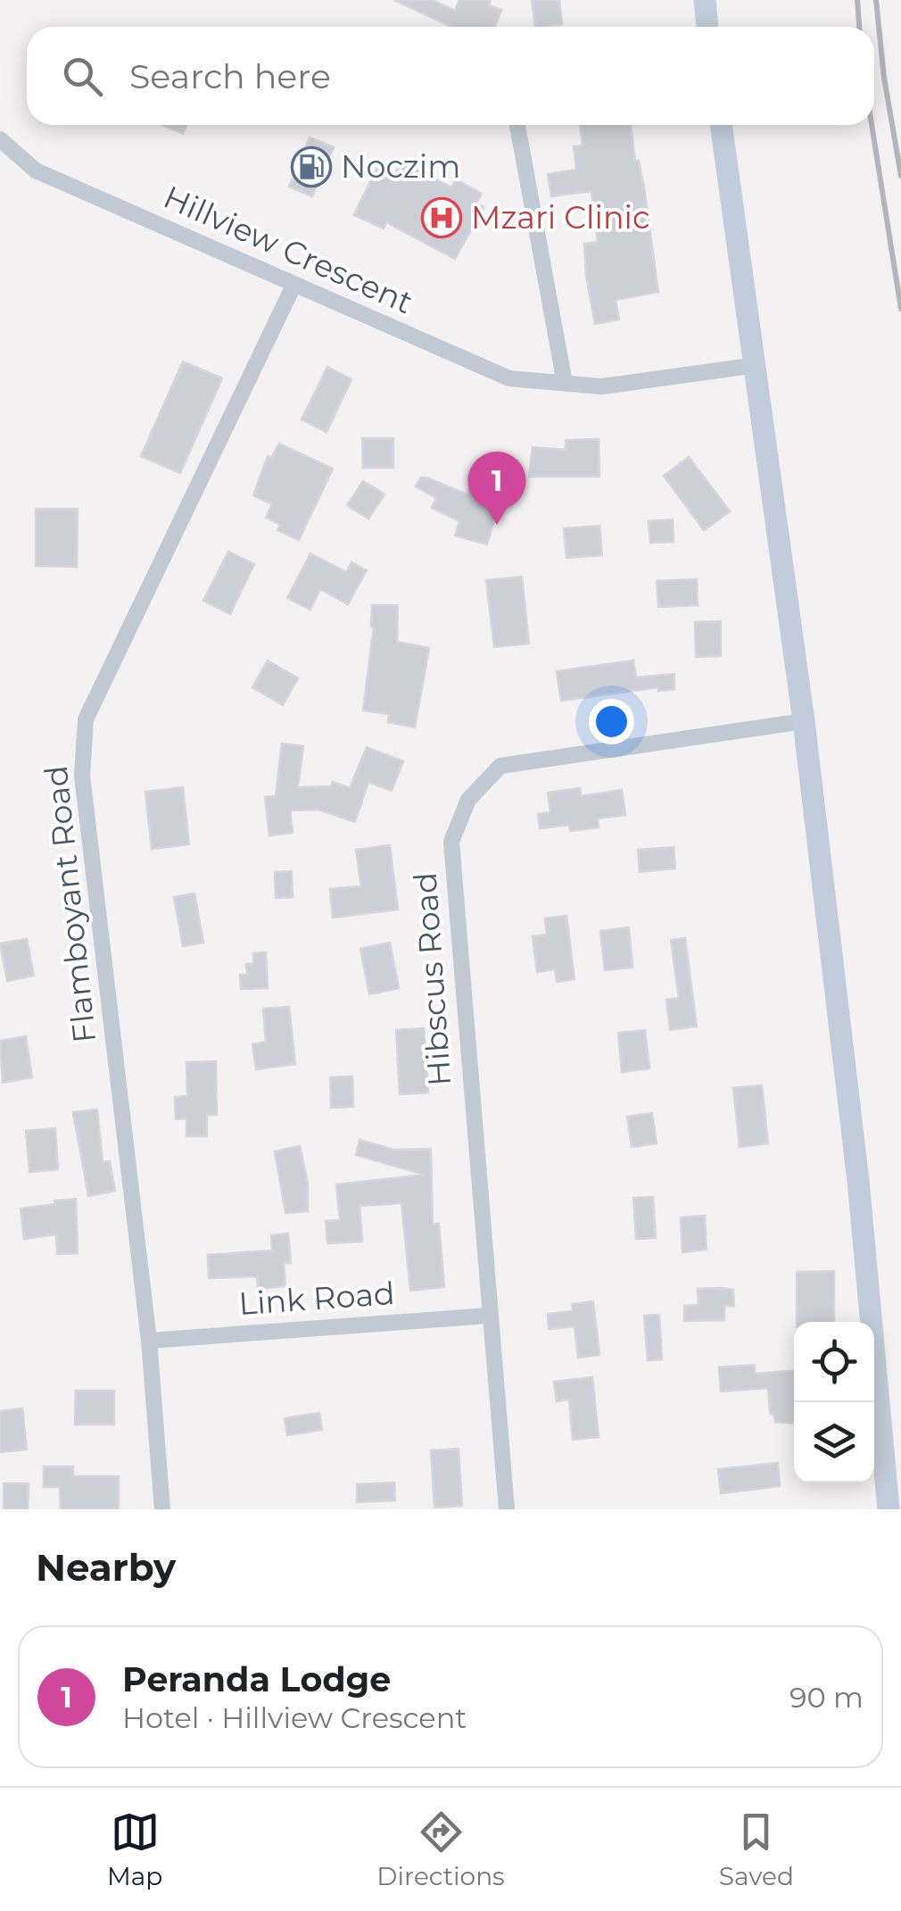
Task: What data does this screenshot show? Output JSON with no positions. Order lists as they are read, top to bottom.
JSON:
{
  "streets": {
    "street": [
      "Hillview Crescent",
      "Flamboyant Road",
      "Hibscus Road",
      "Link Road"
    ]
  },
  "crossings": [
    ["Hillview Crescent", "Flamboyant Road"],
    ["Flamboyant Road", "Link Road"],
    ["Hibscus Road", "Link Road"]
  ],
  "places": {
    "fuel station": ["Noczim"],
    "hospital": ["Mzari Clinic"]
  },
  "page": {
    "search": "Search here",
    "pins": "1",
    "heading": "Nearby",
    "list": [
      {
        "mark": "1",
        "name": "Peranda Lodge",
        "note": "Hotel · Hillview Crescent",
        "value": "90 m"
      }
    ],
    "nav": ["Map", "Directions", "Saved"]
  }
}
